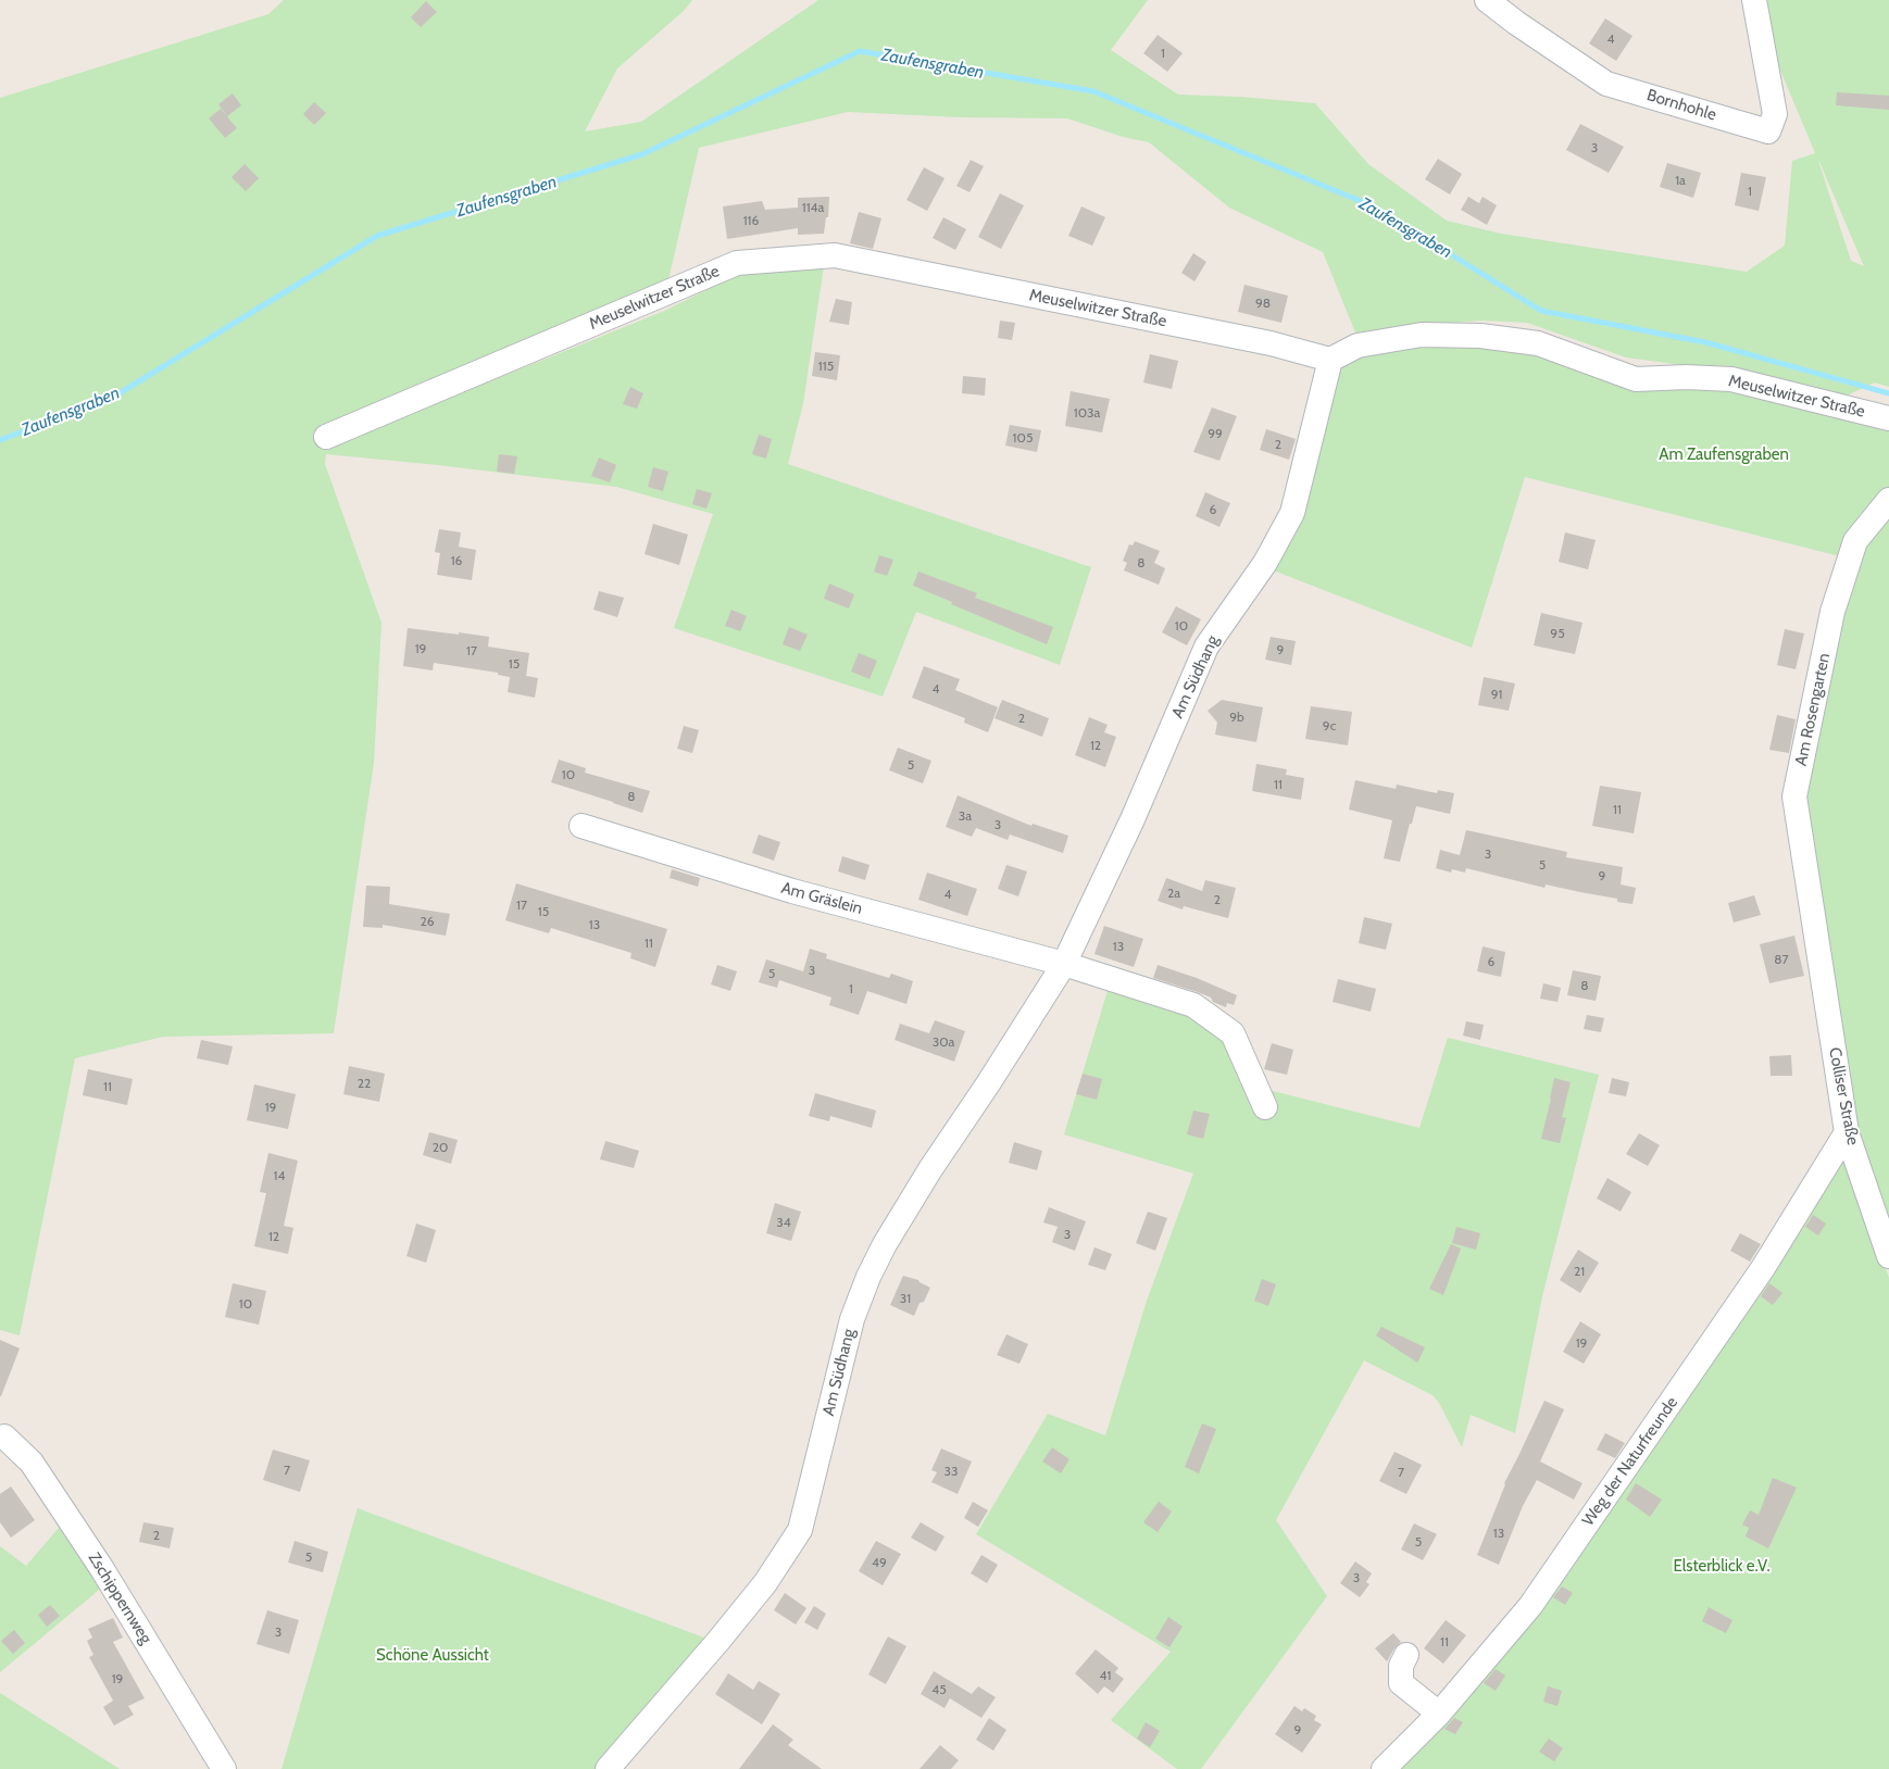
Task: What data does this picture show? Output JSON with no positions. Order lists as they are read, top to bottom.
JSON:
{
  "streets": {
    "street": [
      "Bornhohle",
      "Meuselwitzer Straße",
      "Am Südhang",
      "Am Rosengarten",
      "Am Gräslein",
      "Colliser Straße",
      "Weg der Naturfreunde",
      "Zschippernweg"
    ]
  },
  "crossings": [
    ["Meuselwitzer Straße", "Am Südhang"],
    ["Am Südhang", "Am Gräslein"],
    ["Am Rosengarten", "Colliser Straße"],
    ["Colliser Straße", "Weg der Naturfreunde"]
  ],
  "water": ["Zaufensgraben"],
  "parks": ["Am Zaufensgraben", "Elsterblick e.V.", "Schöne Aussicht"],
  "house_numbers": [
    "4",
    "1",
    "3",
    "1a",
    "1",
    "114a",
    "116",
    "98",
    "115",
    "103a",
    "99",
    "105",
    "2",
    "6",
    "16",
    "8",
    "10",
    "95",
    "19",
    "9",
    "17",
    "15",
    "4",
    "91",
    "9b",
    "2",
    "9c",
    "12",
    "5",
    "10",
    "11",
    "8",
    "11",
    "3a",
    "3",
    "3",
    "5",
    "9",
    "2a",
    "4",
    "2",
    "17",
    "15",
    "26",
    "13",
    "11",
    "13",
    "87",
    "6",
    "3",
    "5",
    "8",
    "1",
    "30a",
    "22",
    "11",
    "19",
    "20",
    "14",
    "34",
    "3",
    "12",
    "21",
    "31",
    "10",
    "19",
    "7",
    "33",
    "7",
    "13",
    "2",
    "5",
    "5",
    "49",
    "3",
    "3",
    "11",
    "41",
    "19",
    "45",
    "9"
  ]
}
